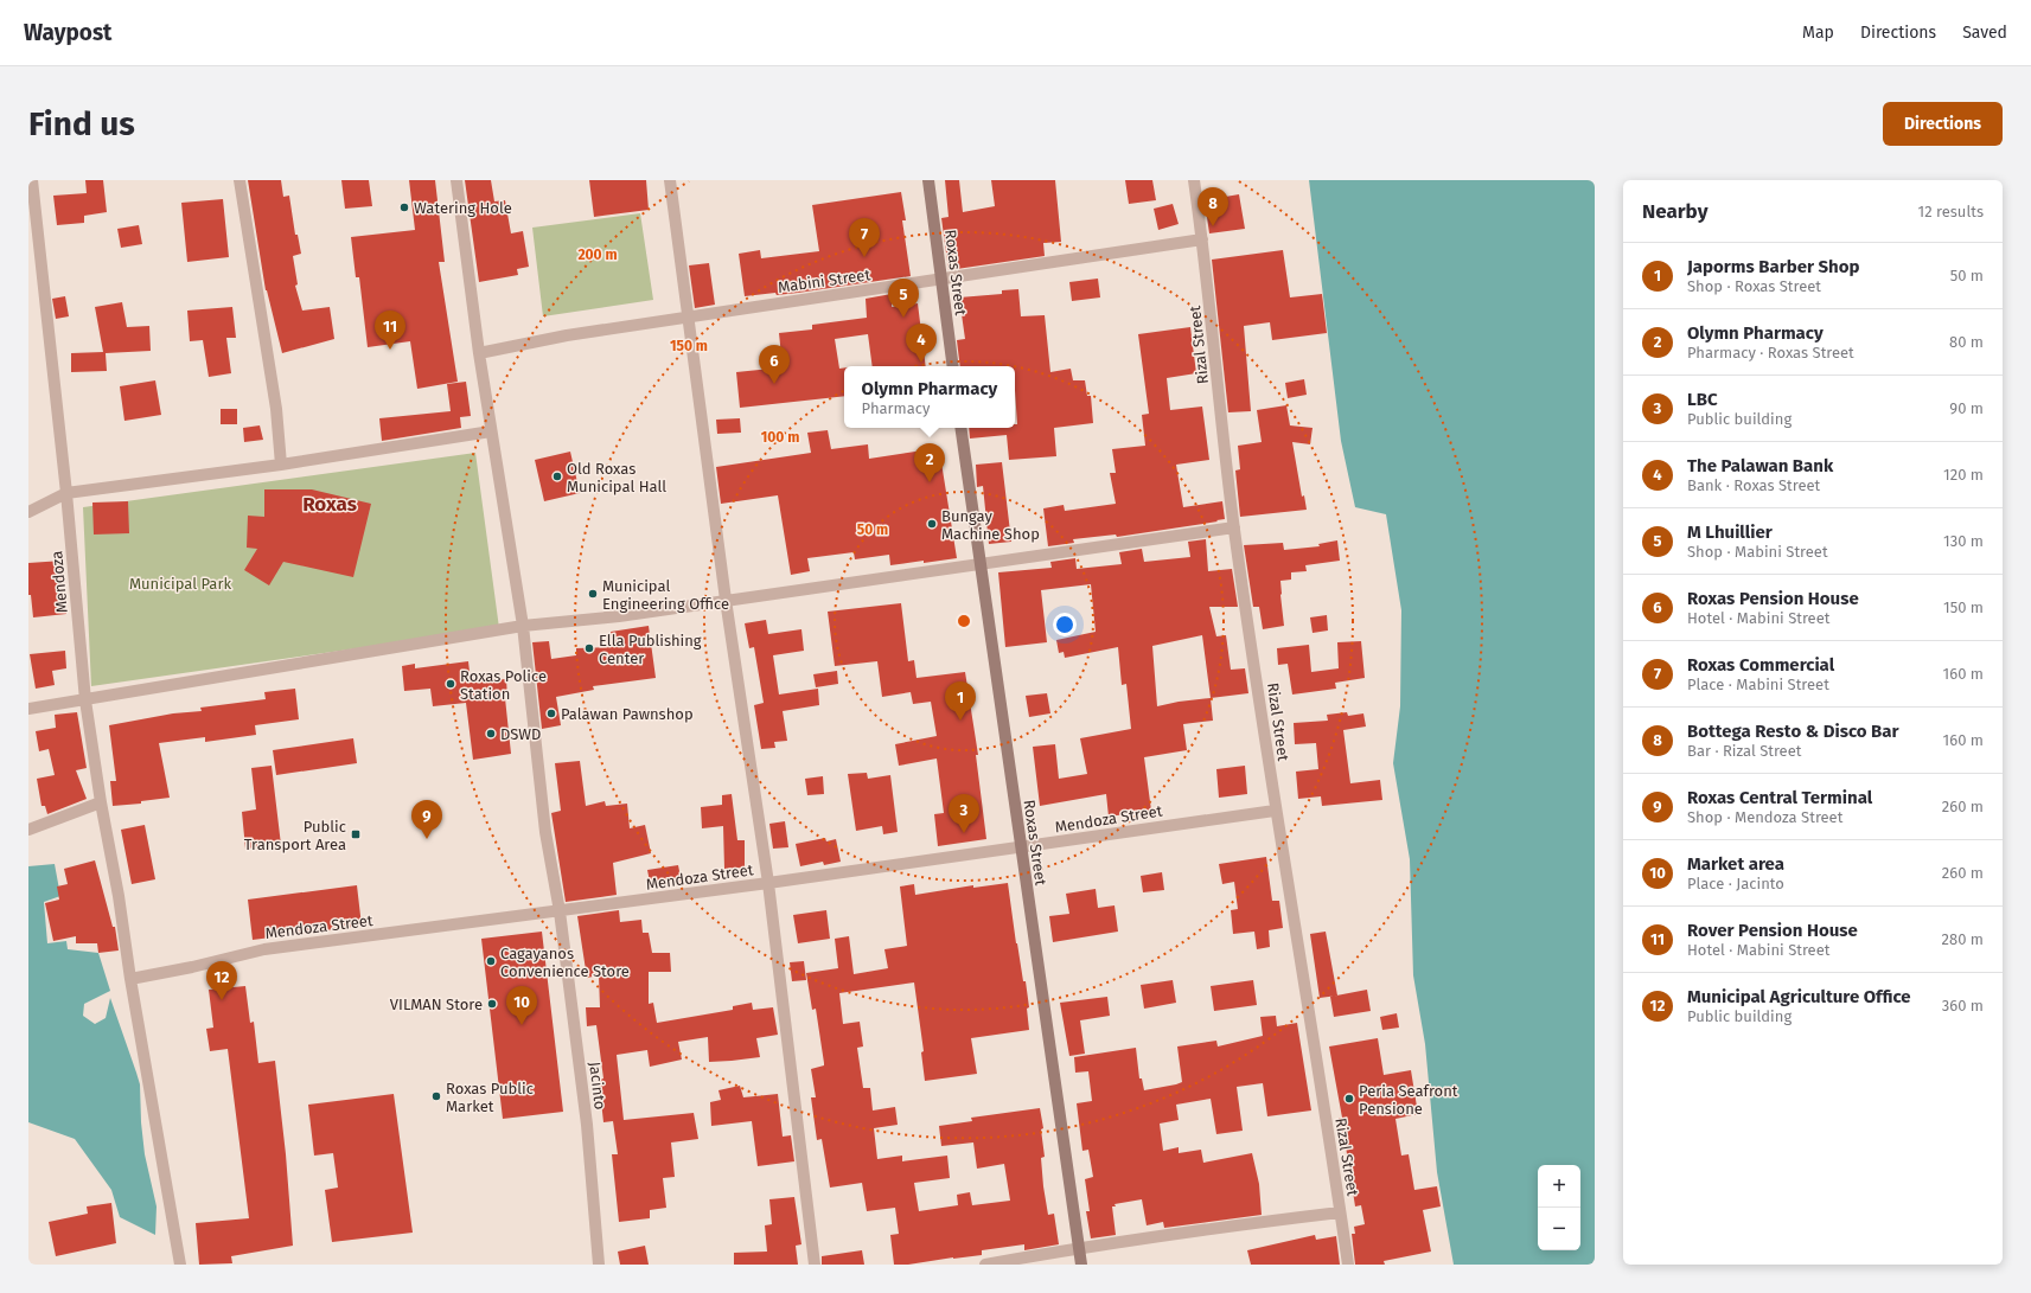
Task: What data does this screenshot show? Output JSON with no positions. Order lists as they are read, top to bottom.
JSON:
{
  "streets": {
    "main road": ["Roxas Street"],
    "street": [
      "Mabini Street",
      "Rizal Street",
      "Mendoza",
      "Mendoza Street",
      "Jacinto"
    ]
  },
  "crossings": [
    ["Roxas Street", "Mabini Street"],
    ["Roxas Street", "Mendoza Street"],
    ["Mabini Street", "Rizal Street"],
    ["Mabini Street", "Jacinto"],
    ["Rizal Street", "Mendoza Street"],
    ["Mendoza", "Mendoza Street"],
    ["Mendoza Street", "Jacinto"]
  ],
  "districts": ["Roxas"],
  "parks": ["Municipal Park"],
  "places": {
    "other": [
      "Watering Hole",
      "Old Roxas Municipal Hall",
      "Bungay Machine Shop",
      "Municipal Engineering Office",
      "Ella Publishing Center",
      "Roxas Police Station",
      "Palawan Pawnshop",
      "DSWD",
      "Cagayanos Convenience Store",
      "VILMAN Store",
      "Roxas Public Market",
      "Peria Seafront Pensione"
    ],
    "transit": ["Public Transport Area"]
  },
  "page": {
    "header": "Waypost",
    "nav": ["Map", "Directions", "Saved"],
    "buttons": "Directions",
    "title": "Find us",
    "heading": ["Nearby", "12 results"],
    "pins": [
      "8",
      "7",
      "5",
      "11",
      "4",
      "6",
      "2",
      "1",
      "3",
      "9",
      "12",
      "10"
    ],
    "list": [
      {
        "mark": "1",
        "name": "Japorms Barber Shop",
        "note": "Shop · Roxas Street",
        "value": "50 m"
      },
      {
        "mark": "2",
        "name": "Olymn Pharmacy",
        "note": "Pharmacy · Roxas Street",
        "value": "80 m"
      },
      {
        "mark": "3",
        "name": "LBC",
        "note": "Public building",
        "value": "90 m"
      },
      {
        "mark": "4",
        "name": "The Palawan Bank",
        "note": "Bank · Roxas Street",
        "value": "120 m"
      },
      {
        "mark": "5",
        "name": "M Lhuillier",
        "note": "Shop · Mabini Street",
        "value": "130 m"
      },
      {
        "mark": "6",
        "name": "Roxas Pension House",
        "note": "Hotel · Mabini Street",
        "value": "150 m"
      },
      {
        "mark": "7",
        "name": "Roxas Commercial",
        "note": "Place · Mabini Street",
        "value": "160 m"
      },
      {
        "mark": "8",
        "name": "Bottega Resto & Disco Bar",
        "note": "Bar · Rizal Street",
        "value": "160 m"
      },
      {
        "mark": "9",
        "name": "Roxas Central Terminal",
        "note": "Shop · Mendoza Street",
        "value": "260 m"
      },
      {
        "mark": "10",
        "name": "Market area",
        "note": "Place · Jacinto",
        "value": "260 m"
      },
      {
        "mark": "11",
        "name": "Rover Pension House",
        "note": "Hotel · Mabini Street",
        "value": "280 m"
      },
      {
        "mark": "12",
        "name": "Municipal Agriculture Office",
        "note": "Public building",
        "value": "360 m"
      }
    ],
    "popup": ["Olymn Pharmacy", "Pharmacy"],
    "map_buttons": ["+", "−"]
  },
  "rings": [
    "200 m",
    "150 m",
    "100 m",
    "50 m"
  ]
}
